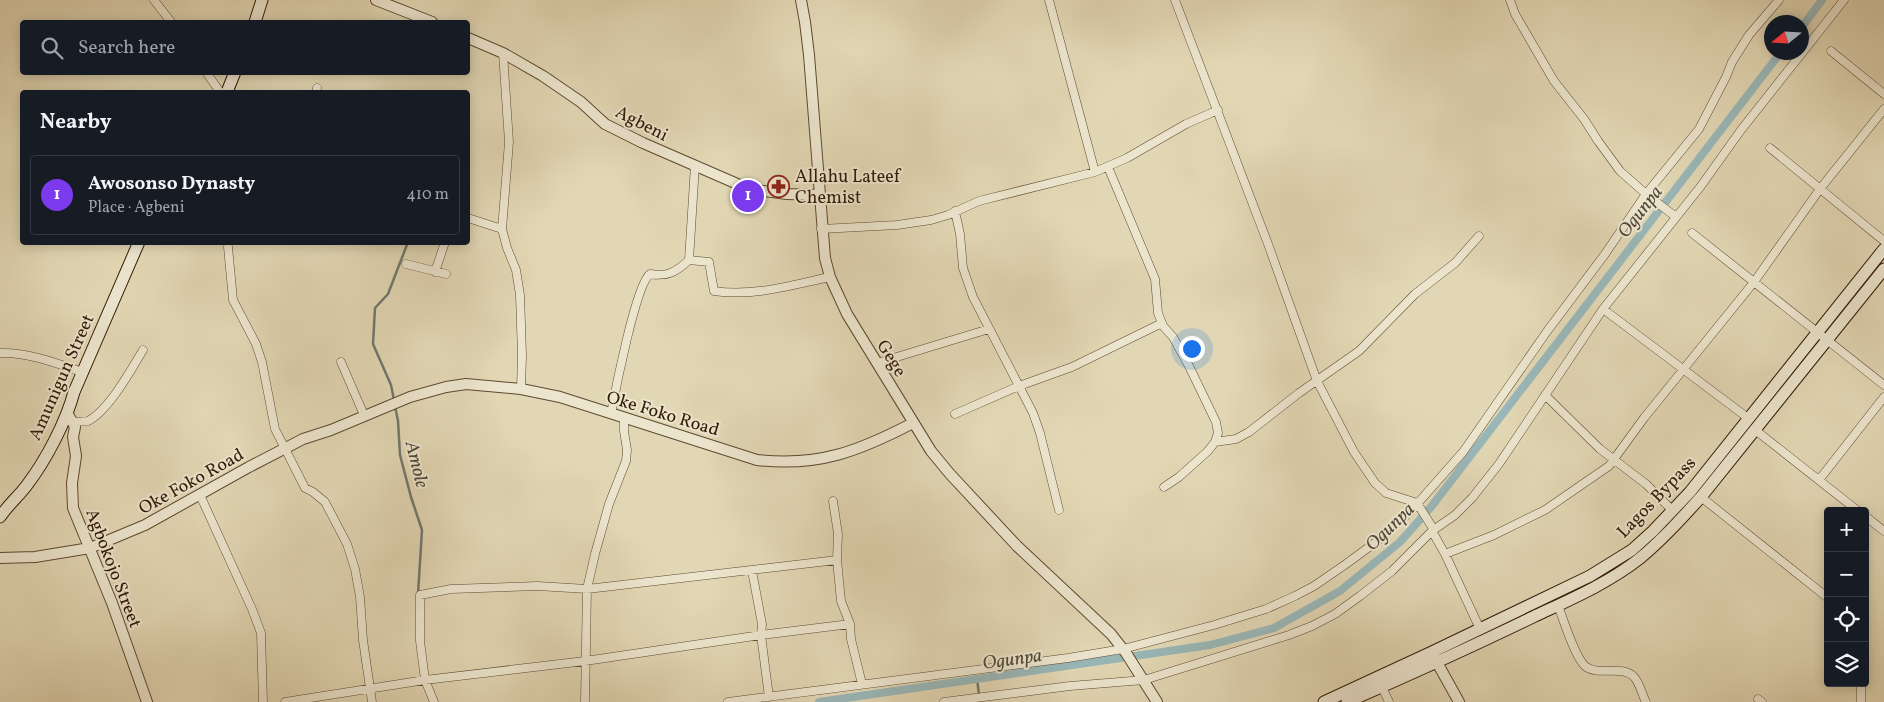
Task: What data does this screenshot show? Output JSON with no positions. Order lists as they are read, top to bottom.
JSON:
{
  "streets": {
    "main road": ["Amunigun Street", "Lagos Bypass"],
    "street": [
      "Agbeni",
      "Gege",
      "Oke Foko Road",
      "Agbokojo Street"
    ]
  },
  "crossings": [
    ["Agbeni", "Gege"],
    ["Gege", "Oke Foko Road"],
    ["Amunigun Street", "Agbokojo Street"],
    ["Oke Foko Road", "Agbokojo Street"]
  ],
  "water": ["Ogunpa", "Amole"],
  "places": {
    "pharmacy": ["Allahu Lateef Chemist"]
  },
  "north": "left",
  "page": {
    "search": "Search here",
    "heading": "Nearby",
    "list": [
      {
        "mark": "1",
        "name": "Awosonso Dynasty",
        "note": "Place · Agbeni",
        "value": "410 m"
      }
    ],
    "pins": "1",
    "map_buttons": ["+", "−"]
  }
}
